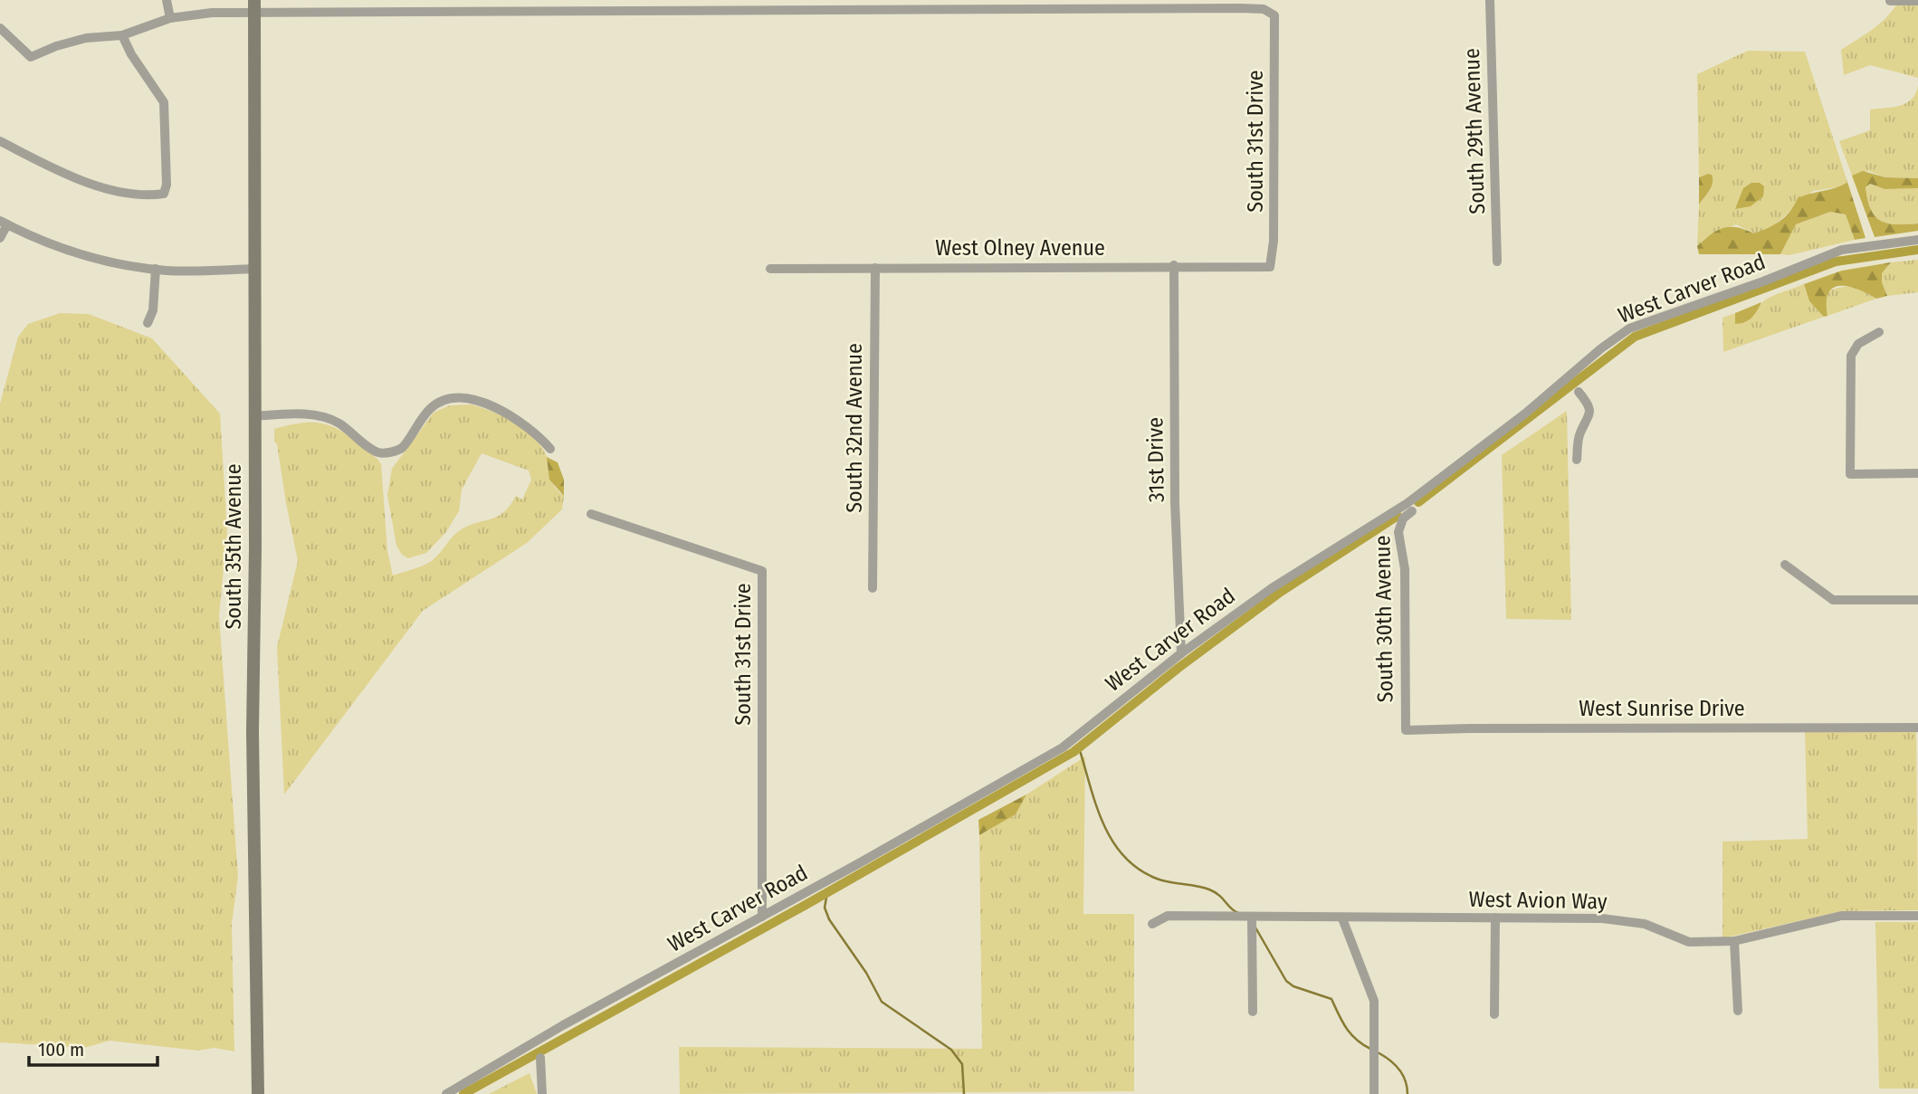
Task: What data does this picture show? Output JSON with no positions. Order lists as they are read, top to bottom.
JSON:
{
  "streets": {
    "street": [
      "South 29th Avenue",
      "South 31st Drive",
      "West Olney Avenue",
      "West Carver Road",
      "South 32nd Avenue",
      "31st Drive",
      "South 35th Avenue",
      "South 30th Avenue",
      "West Sunrise Drive",
      "West Avion Way"
    ]
  },
  "crossings": [
    ["South 31st Drive", "West Olney Avenue"],
    ["South 31st Drive", "West Carver Road"],
    ["South 31st Drive", "South 35th Avenue"],
    ["West Olney Avenue", "South 32nd Avenue"],
    ["West Olney Avenue", "31st Drive"],
    ["West Carver Road", "31st Drive"],
    ["South 30th Avenue", "West Sunrise Drive"]
  ],
  "scale_bar": "100 m"
}
